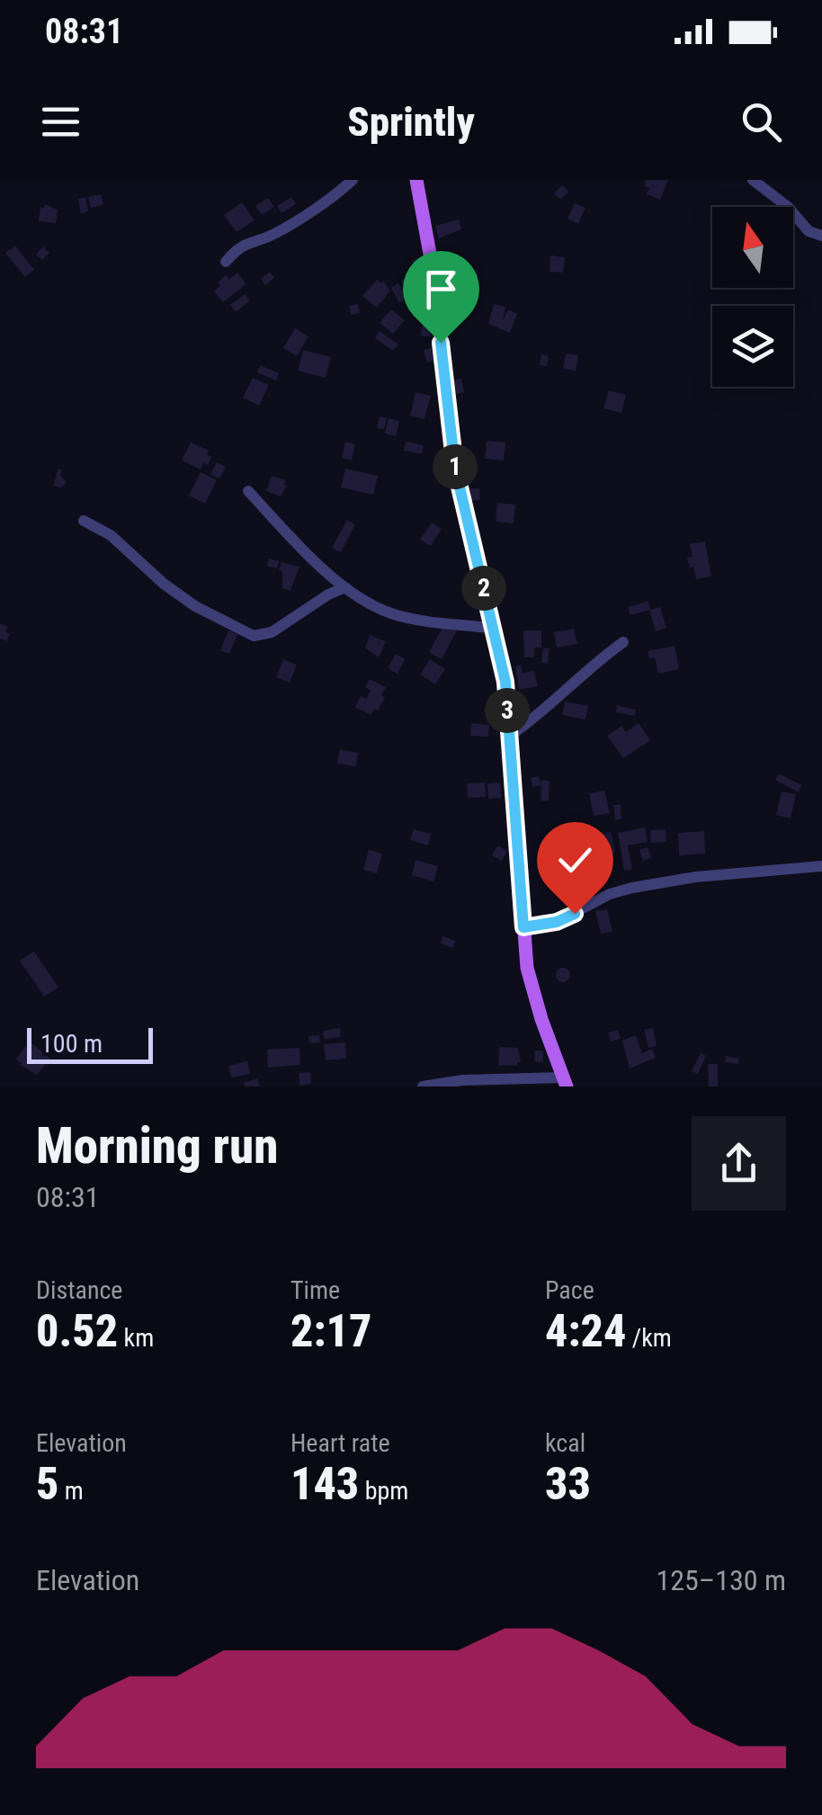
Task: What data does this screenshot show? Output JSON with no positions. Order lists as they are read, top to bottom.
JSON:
{
  "scale_bar": "100 m",
  "north": "top",
  "page": {
    "status": "08:31",
    "header": "Sprintly",
    "pins": ["1", "2", "3"],
    "scale": "100 m",
    "heading": ["Morning run", "08:31"],
    "stats": [
      ["Distance", "0.52 km"],
      ["Time", "2:17"],
      ["Pace", "4:24 /km"],
      ["Elevation", "5 m"],
      ["Heart rate", "143 bpm"],
      ["kcal", "33"]
    ],
    "chart": ["Elevation", "125–130 m"]
  }
}
